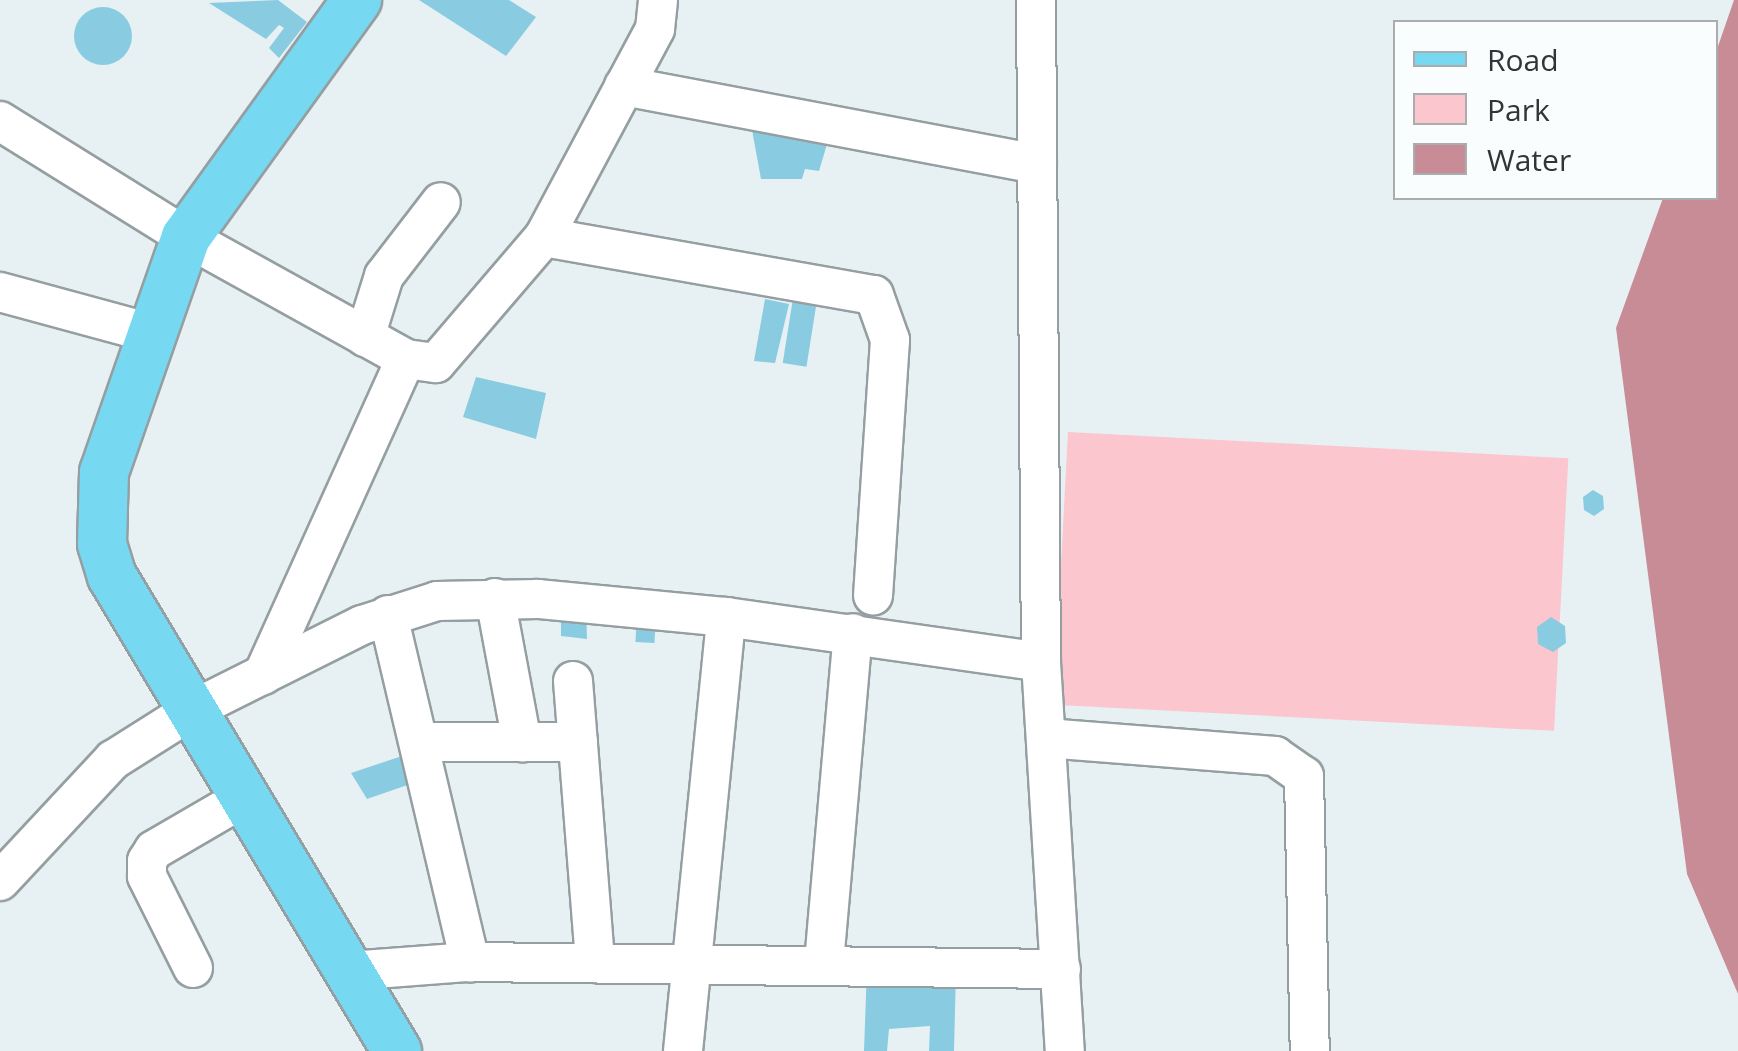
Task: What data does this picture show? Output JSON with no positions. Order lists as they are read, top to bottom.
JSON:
{
  "legend": ["Road", "Park", "Water"]
}
